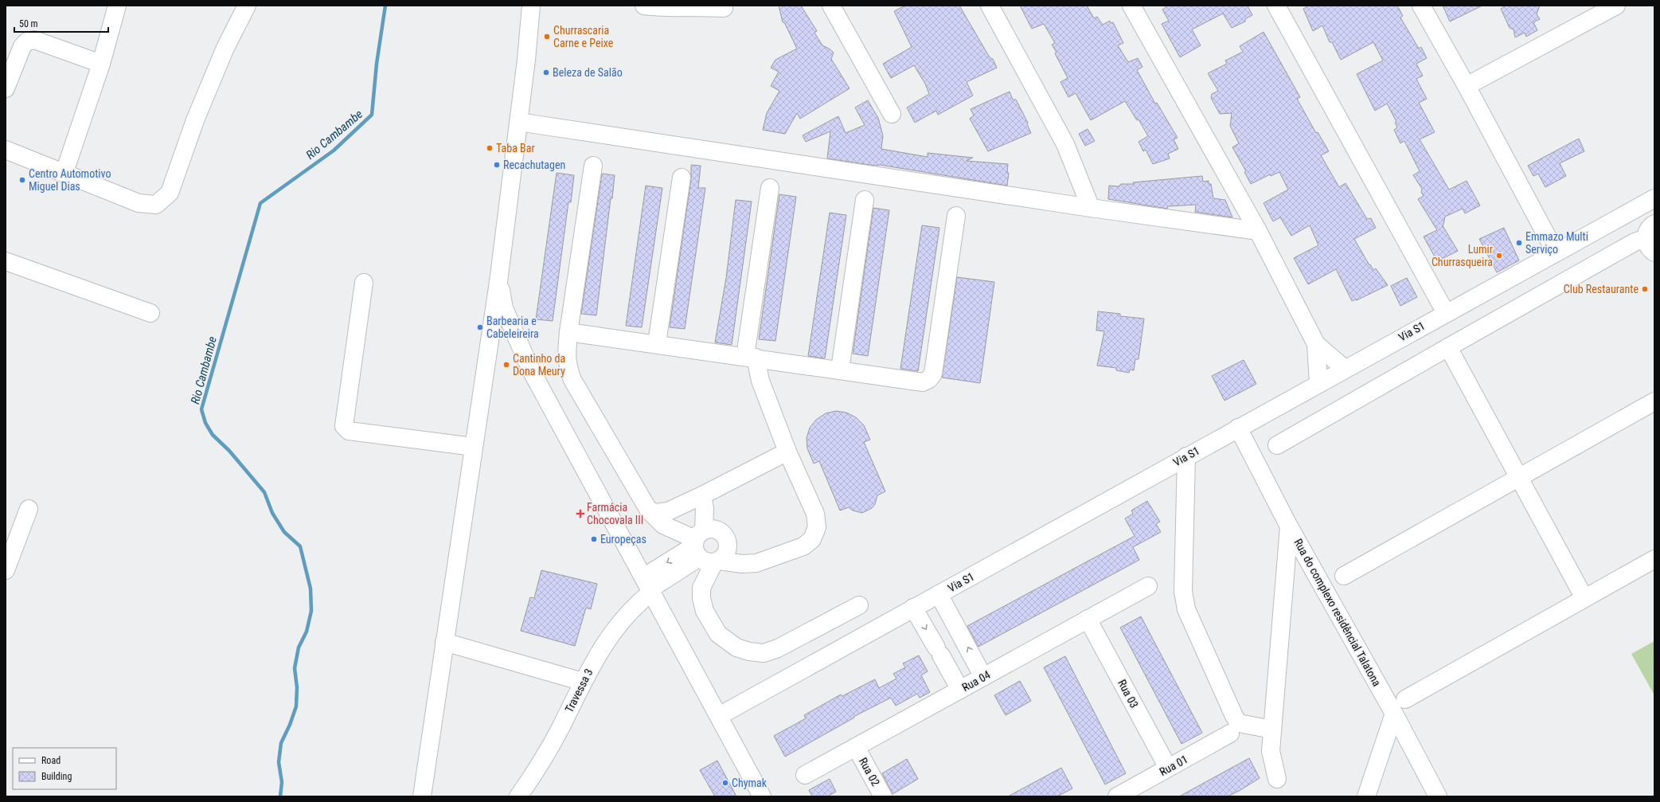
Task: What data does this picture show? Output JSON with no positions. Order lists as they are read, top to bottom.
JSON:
{
  "streets": {
    "street": [
      "Via S1",
      "Rua do complexo residêncial Talatona",
      "Rua 04",
      "Travessa 3",
      "Rua 03",
      "Rua 01",
      "Rua 02"
    ]
  },
  "crossings": [
    ["Via S1", "Rua do complexo residêncial Talatona"],
    ["Rua 04", "Rua 03"],
    ["Rua 04", "Rua 02"],
    ["Rua 03", "Rua 01"]
  ],
  "water": ["Rio Cambambe"],
  "places": {
    "other": [
      "Churrascaria Carne e Peixe",
      "Beleza de Salão",
      "Taba Bar",
      "Recachutagen",
      "Centro Automotivo Miguel Dias",
      "Emmazo Multi Serviço",
      "Lumir Churrasqueira",
      "Club Restaurante",
      "Barbearia e Cabeleireira",
      "Cantinho da Dona Meury",
      "Europeças",
      "Chymak"
    ],
    "health": ["Farmácia Chocovala III"]
  },
  "legend": ["Road", "Building"],
  "scale_bar": "50 m"
}
